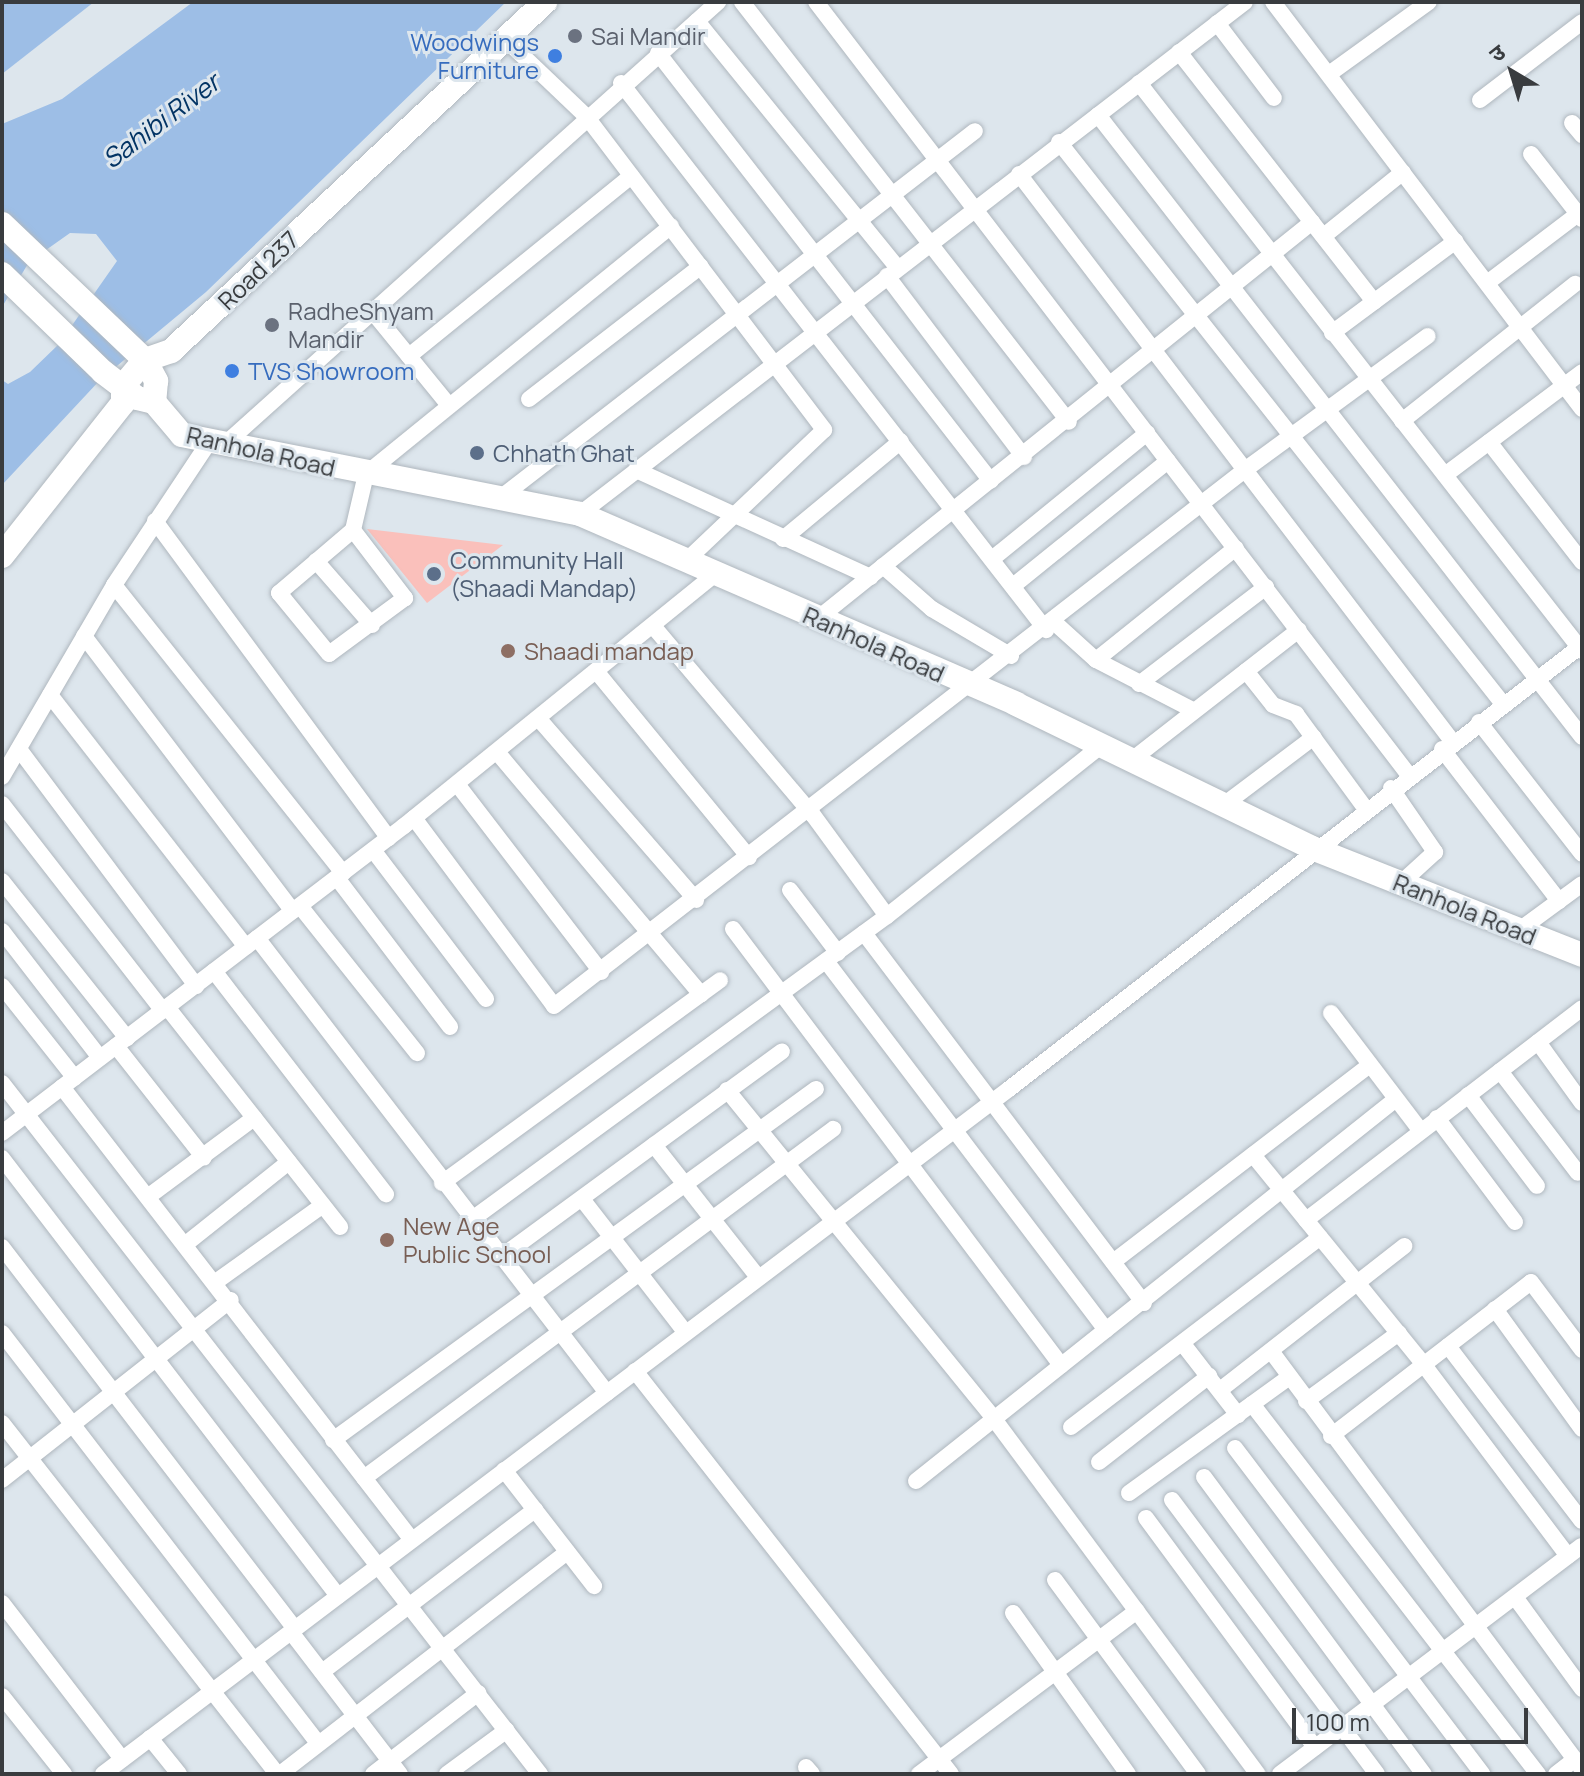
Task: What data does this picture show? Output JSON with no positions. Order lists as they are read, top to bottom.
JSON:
{
  "streets": {
    "street": ["Road 237", "Ranhola Road"]
  },
  "crossings": [
    ["Road 237", "Ranhola Road"]
  ],
  "water": ["Sahibi River"],
  "places": [
    "Sai Mandir",
    "Woodwings Furniture",
    "RadheShyam Mandir",
    "TVS Showroom",
    "Chhath Ghat",
    "Community Hall (Shaadi Mandap)",
    "Shaadi mandap",
    "New Age Public School"
  ],
  "scale_bar": "100 m",
  "north": "top left"
}
